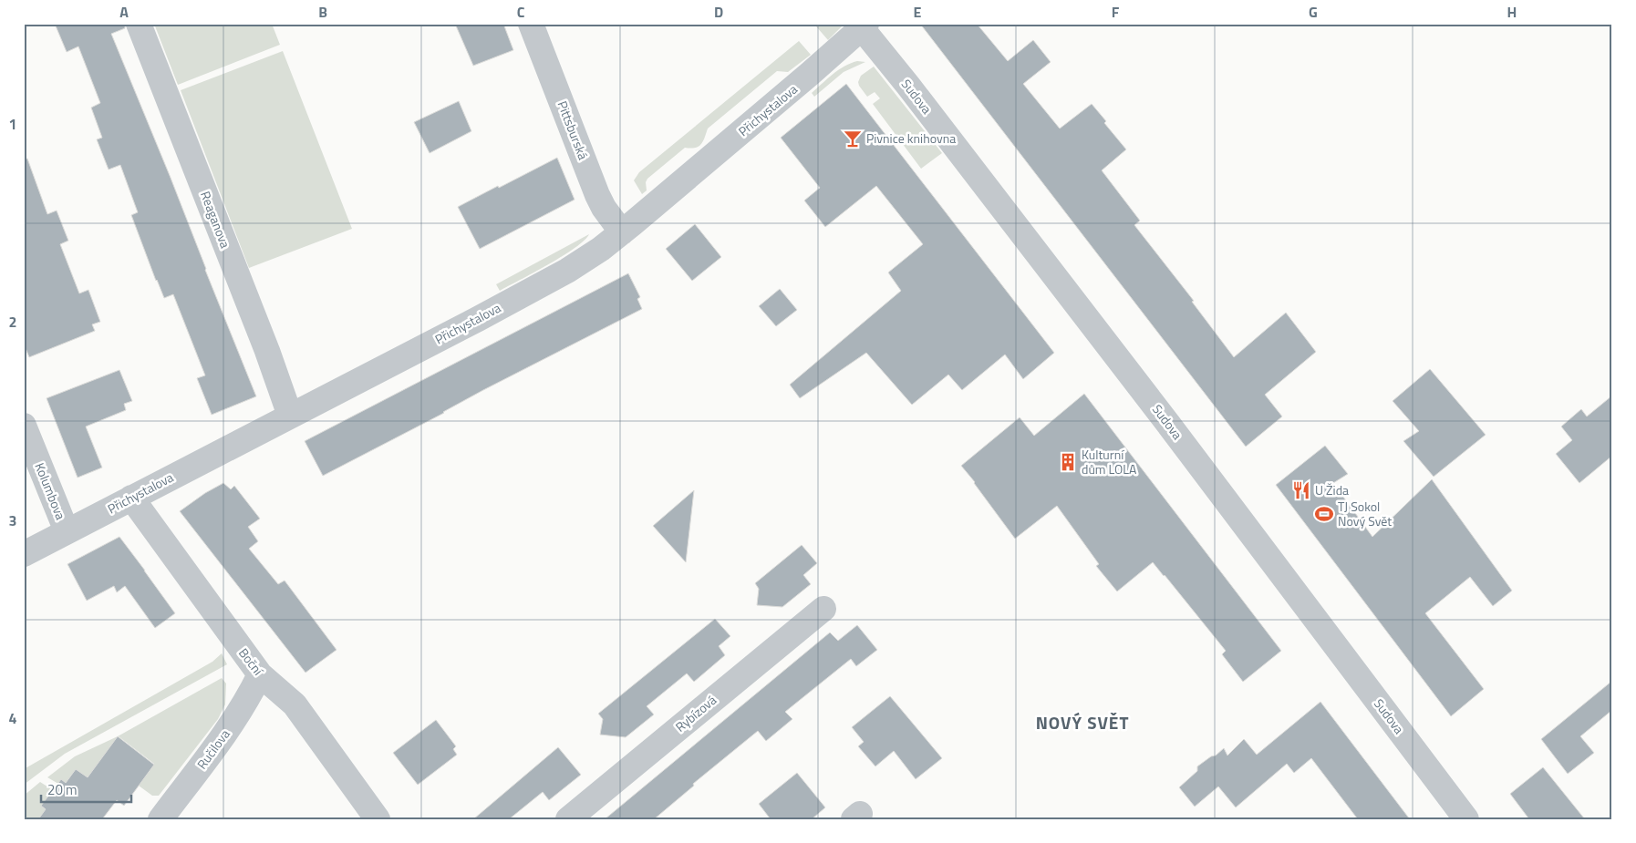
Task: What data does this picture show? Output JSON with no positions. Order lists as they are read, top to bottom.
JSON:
{
  "streets": {
    "street": [
      "Sudova",
      "Přichystalova",
      "Pittsburská",
      "Reaganova",
      "Kolumbova",
      "Boční",
      "Rybízová",
      "Ručilova"
    ]
  },
  "crossings": [
    ["Sudova", "Přichystalova"],
    ["Přichystalova", "Pittsburská"],
    ["Přichystalova", "Reaganova"],
    ["Přichystalova", "Kolumbova"],
    ["Přichystalova", "Boční"],
    ["Boční", "Ručilova"]
  ],
  "districts": ["NOVÝ SVĚT"],
  "places": {
    "bar": ["Pivnice knihovna"],
    "building": ["Kulturní dům LOLA"],
    "restaurant": ["U Žida"],
    "sports": ["TJ Sokol Nový Svět"]
  },
  "scale_bar": "20 m",
  "grid": {
    "columns": [
      "A",
      "B",
      "C",
      "D",
      "E",
      "F",
      "G",
      "H"
    ],
    "rows": [
      "1",
      "2",
      "3",
      "4"
    ]
  }
}
